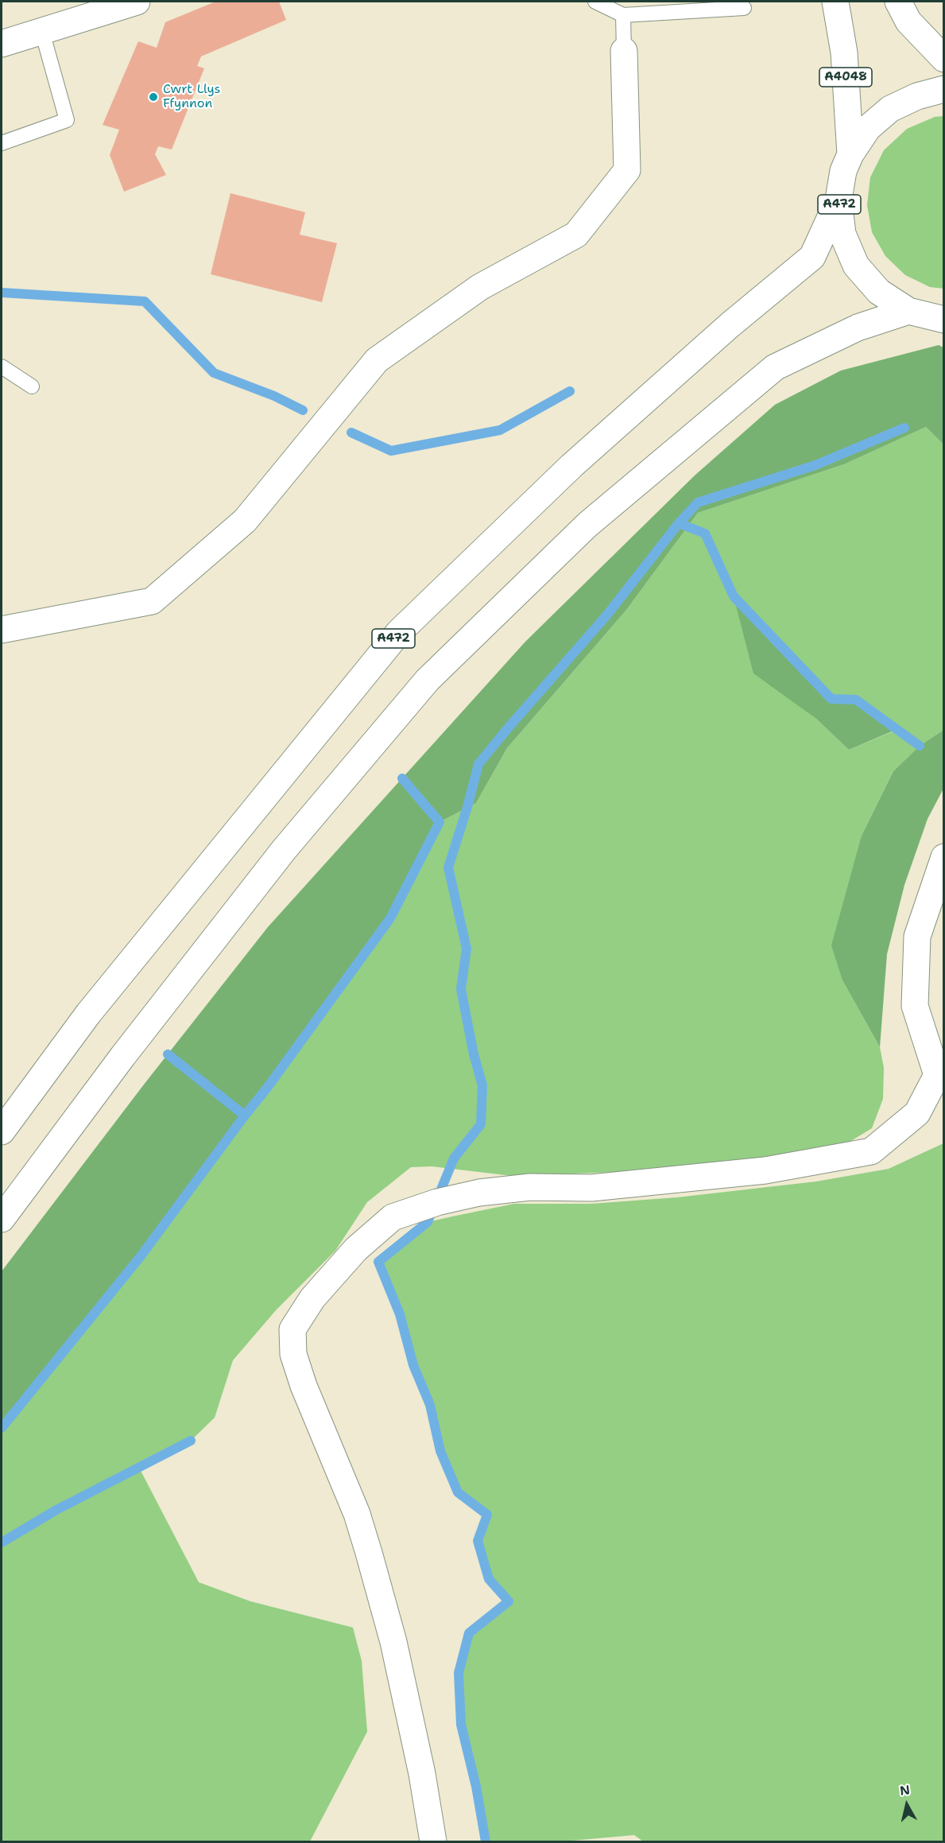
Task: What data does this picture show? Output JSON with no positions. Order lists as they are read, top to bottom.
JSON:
{
  "streets": {
    "main road": ["A4048", "A472"]
  },
  "crossings": [
    ["A4048", "A472"]
  ],
  "places": ["Cwrt Llys Ffynnon"],
  "north": "top"
}
